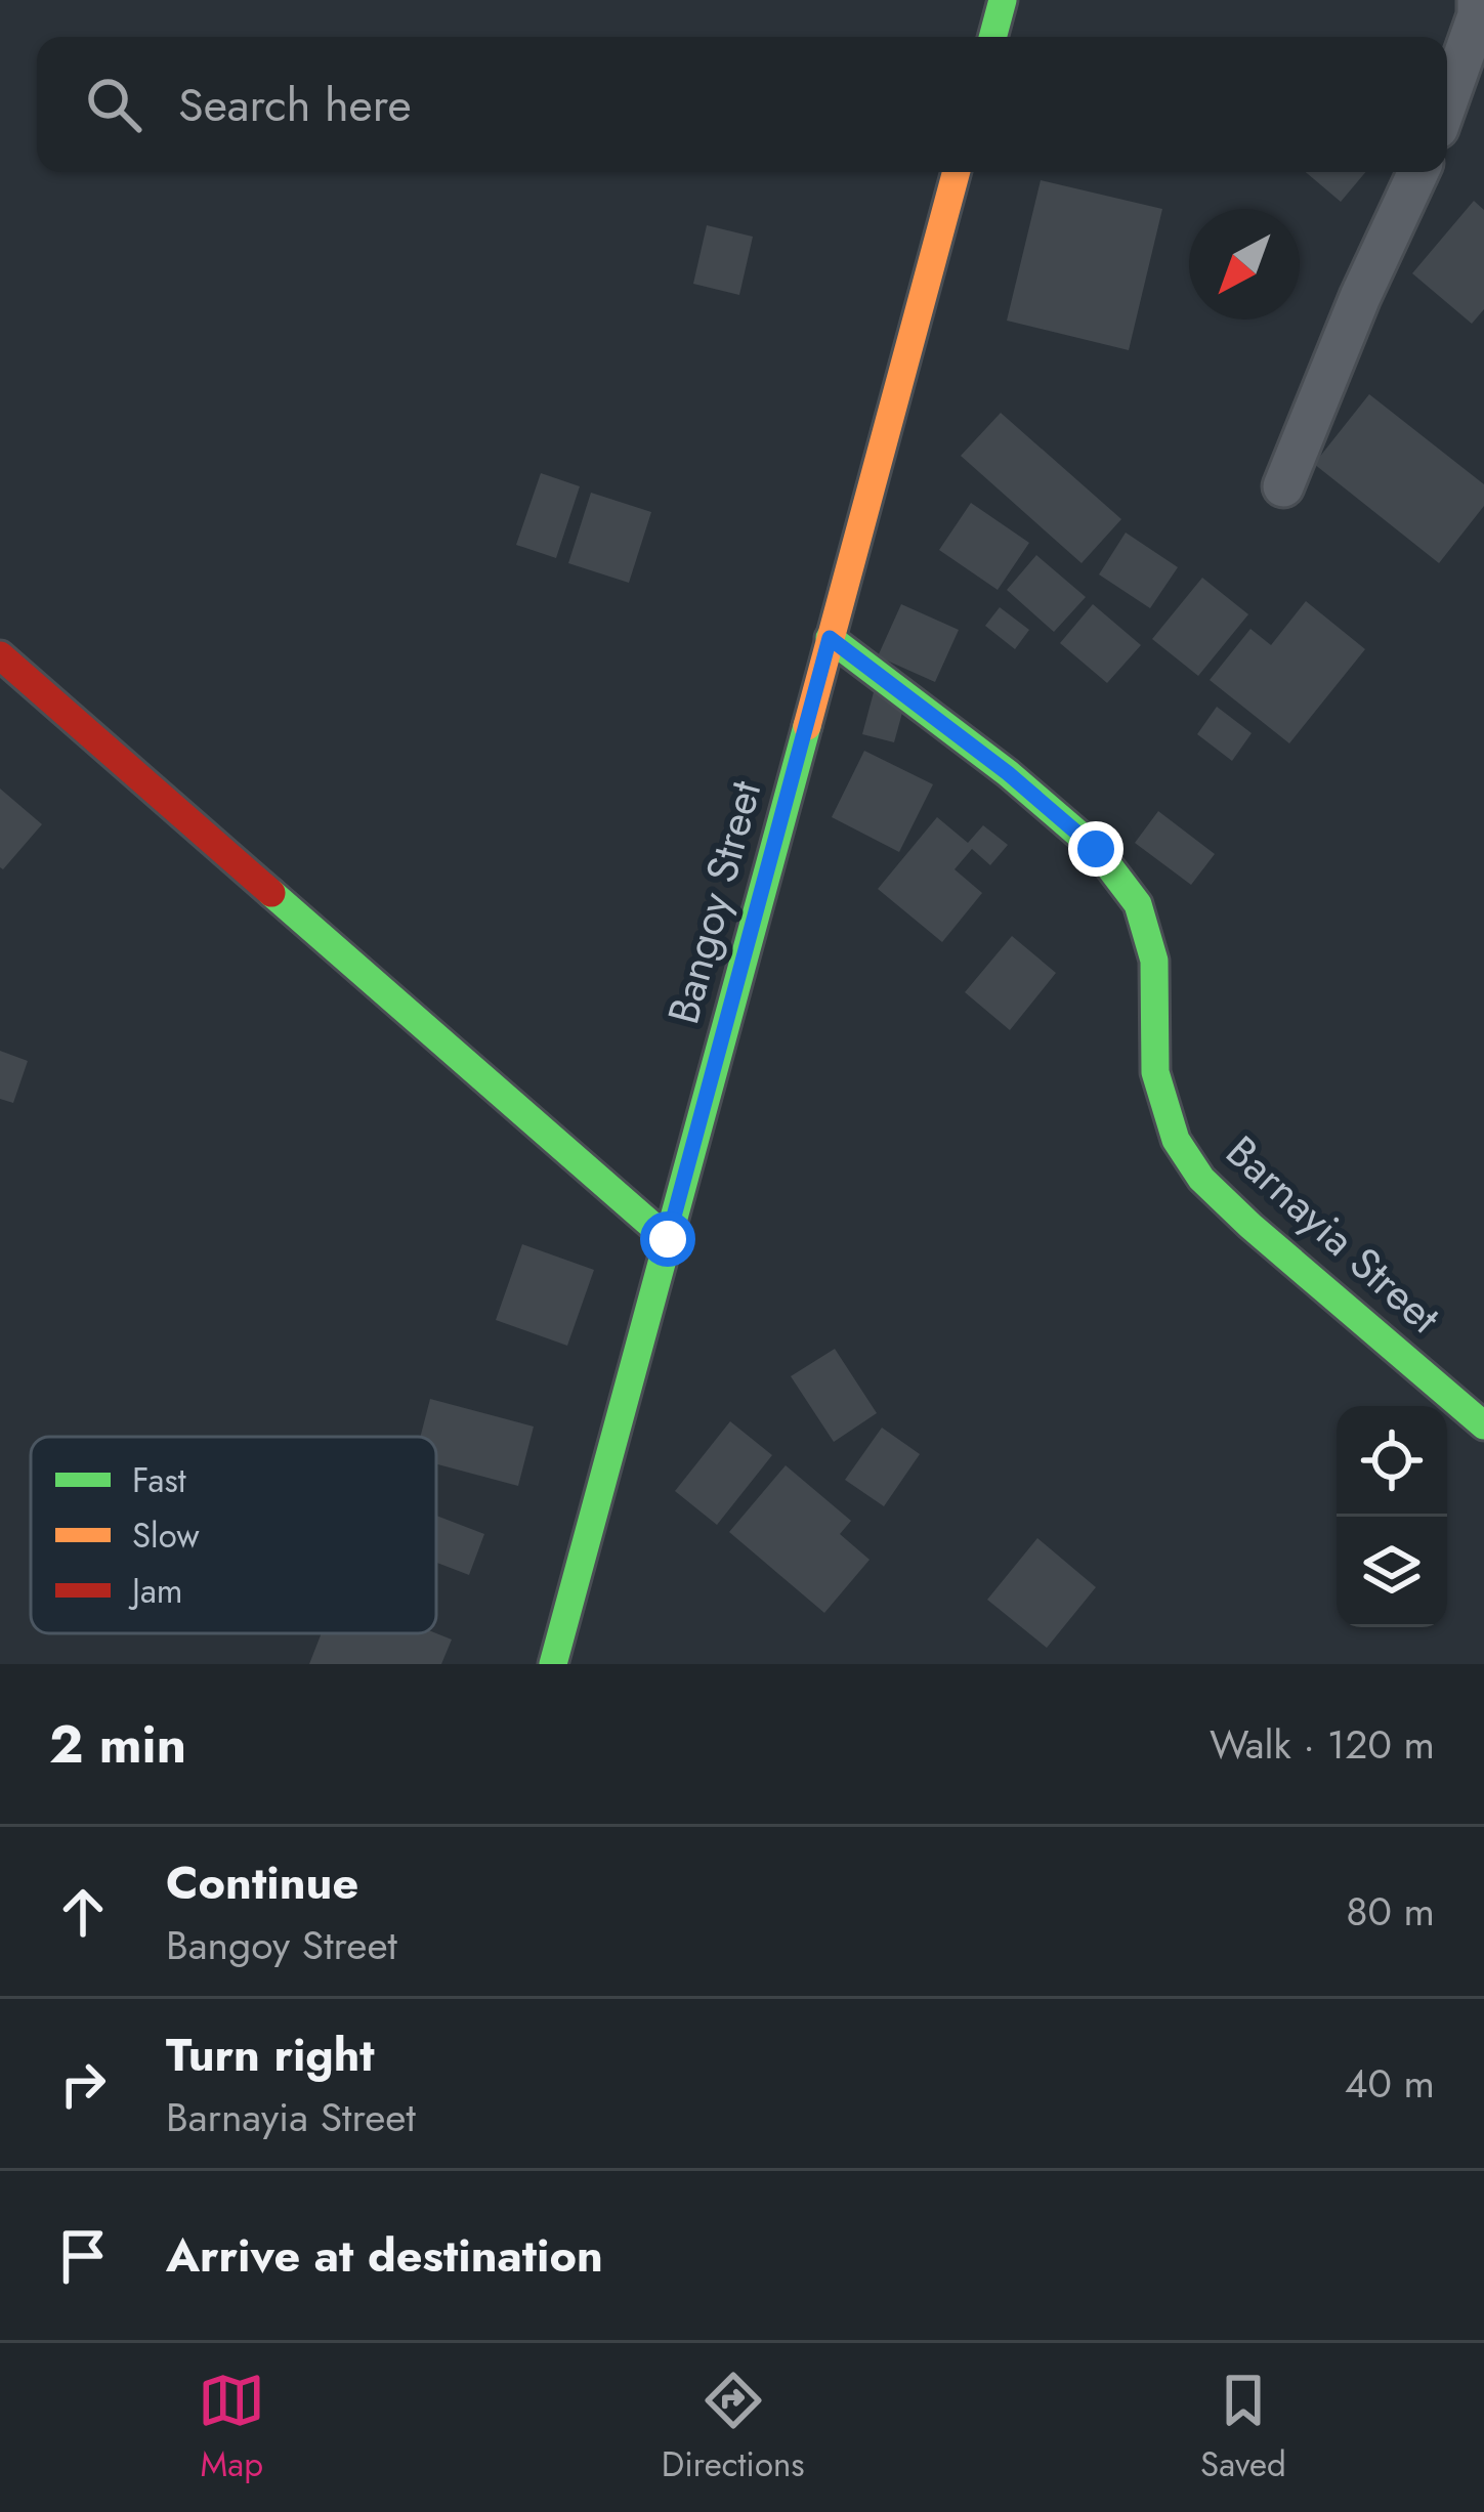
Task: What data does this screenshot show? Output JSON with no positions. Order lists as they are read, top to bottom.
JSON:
{
  "streets": {
    "street": ["Bangoy Street", "Barnayia Street"]
  },
  "crossings": [
    ["Bangoy Street", "Barnayia Street"]
  ],
  "legend": ["Fast", "Slow", "Jam"],
  "north": "bottom left",
  "page": {
    "search": "Search here",
    "heading": ["2 min", "Walk · 120 m"],
    "list": [
      ["Continue", "Bangoy Street", "80 m"],
      ["Turn right", "Barnayia Street", "40 m"],
      "Arrive at destination"
    ],
    "nav": ["Map", "Directions", "Saved"]
  }
}
